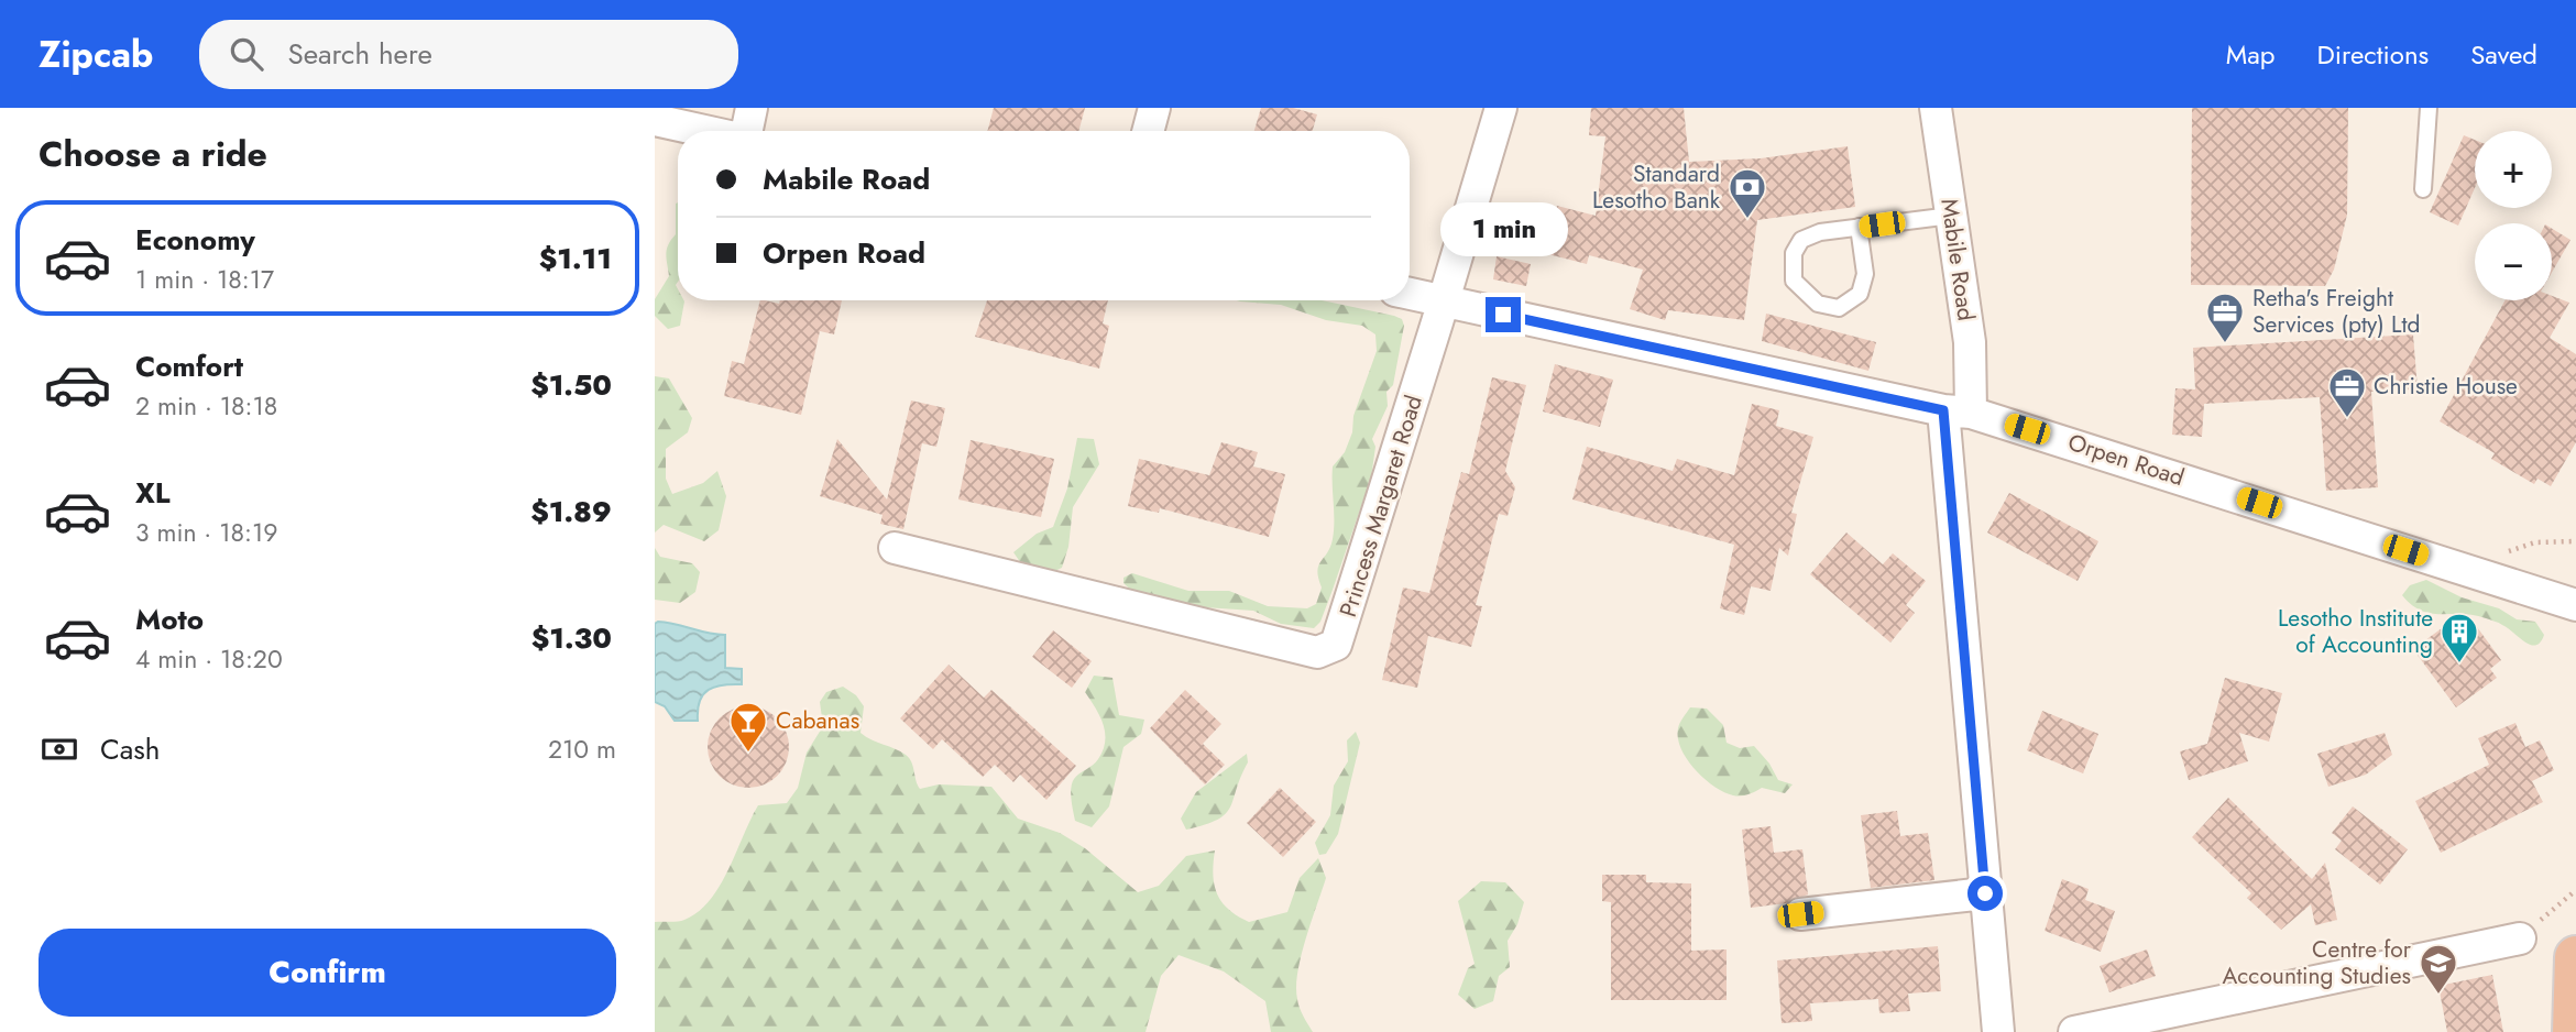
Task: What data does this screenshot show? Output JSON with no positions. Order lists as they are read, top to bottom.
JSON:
{
  "streets": {
    "street": ["Mabile Road", "Orpen Road", "Princess Margaret Road"]
  },
  "crossings": [
    ["Mabile Road", "Orpen Road"],
    ["Orpen Road", "Princess Margaret Road"]
  ],
  "places": {
    "bank": ["Standard Lesotho Bank"],
    "office": ["Retha's Freight Services (pty) Ltd", "Christie House"],
    "building": ["Lesotho Institute of Accounting"],
    "bar": ["Cabanas"],
    "school or university": ["Centre for Accounting Studies"]
  },
  "page": {
    "header": "Zipcab",
    "search": "Search here",
    "nav": ["Map", "Directions", "Saved"],
    "heading": "Choose a ride",
    "map_buttons": ["+", "−"],
    "banner": ["Mabile Road", "Orpen Road"],
    "list": [
      {
        "name": "Economy",
        "note": "1 min · 18:17",
        "value": "$1.11"
      },
      {
        "name": "Comfort",
        "note": "2 min · 18:18",
        "value": "$1.50"
      },
      {
        "name": "XL",
        "note": "3 min · 18:19",
        "value": "$1.89"
      },
      {
        "name": "Moto",
        "note": "4 min · 18:20",
        "value": "$1.30"
      }
    ],
    "bubble": "1 min",
    "pay": ["Cash", "210 m"],
    "buttons": "Confirm"
  }
}
